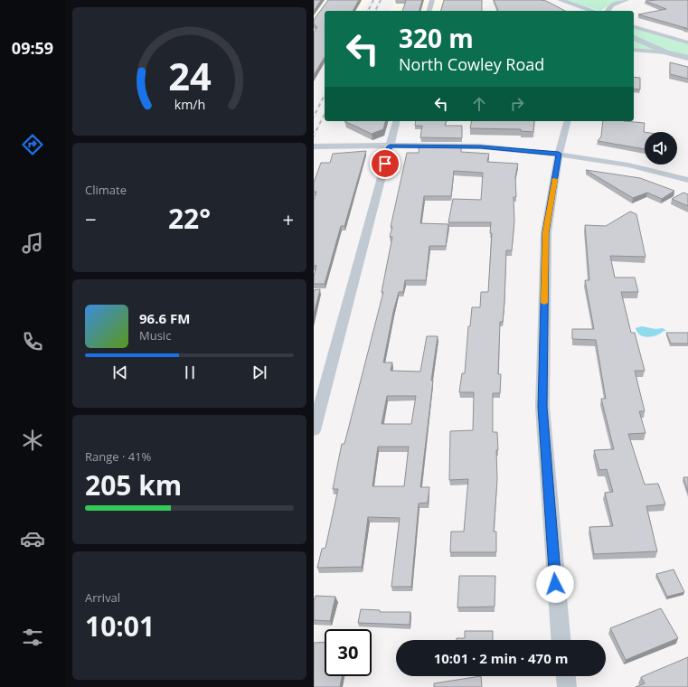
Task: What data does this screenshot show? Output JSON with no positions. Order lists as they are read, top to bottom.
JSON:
{
  "page": {
    "tabs": "09:59",
    "turn": ["320 m", "North Cowley Road"],
    "tile": [
      "Climate",
      ["Range · 41%", "205 km"],
      ["Arrival", "10:01"]
    ],
    "heat": ["−", "22°", "+"],
    "song": ["96.6 FM", "Music"],
    "limit": "30",
    "trip": "10:01 · 2 min · 470 m",
    "gauge": ["24", "km/h"]
  }
}
